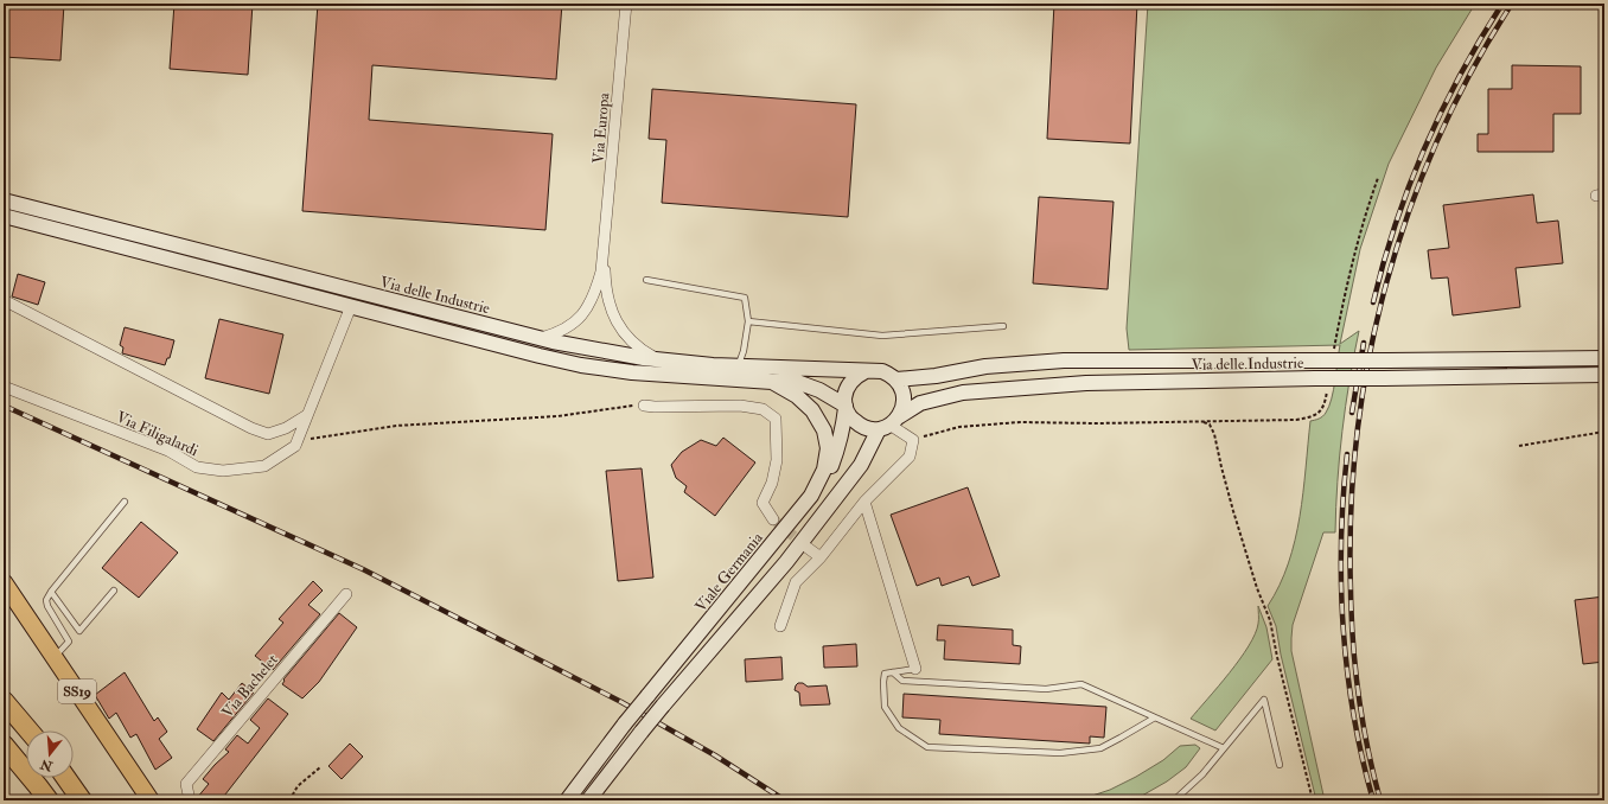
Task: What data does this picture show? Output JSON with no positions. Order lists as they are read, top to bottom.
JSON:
{
  "streets": {
    "main road": ["SS19"],
    "street": [
      "Via Europa",
      "Via delle Industrie",
      "Via Filigalardi",
      "Viale Germania",
      "Via Bachelet"
    ]
  },
  "crossings": [
    ["Via Europa", "Via delle Industrie"],
    ["Via delle Industrie", "Via Filigalardi"],
    ["Via delle Industrie", "Viale Germania"]
  ],
  "north": "bottom"
}
